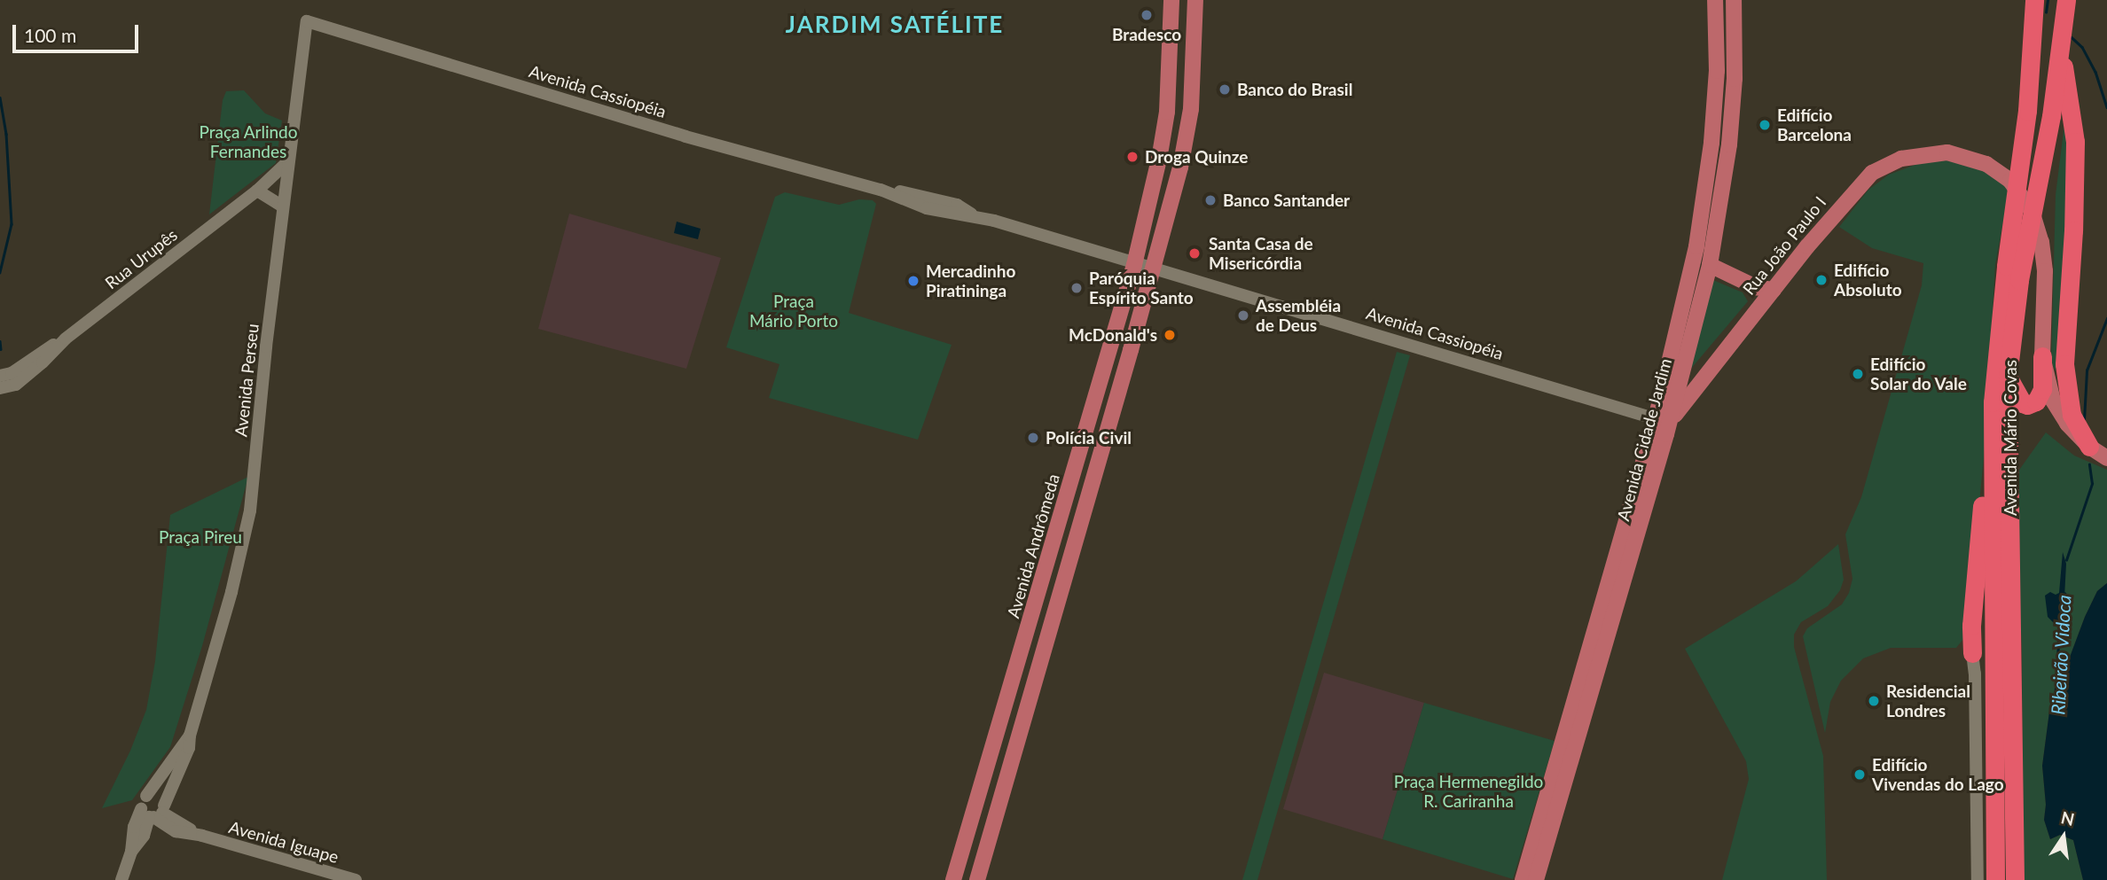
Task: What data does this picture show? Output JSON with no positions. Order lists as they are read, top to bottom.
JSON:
{
  "streets": {
    "highway": ["Avenida Mário Covas"],
    "main road": ["Rua João Paulo I", "Avenida Cidade Jardim", "Avenida Andrômeda"],
    "street": [
      "Avenida Cassiopéia",
      "Rua Urupês",
      "Avenida Perseu",
      "Avenida Iguape"
    ]
  },
  "crossings": [
    ["Avenida Cassiopéia", "Rua João Paulo I"],
    ["Avenida Cassiopéia", "Avenida Perseu"],
    ["Avenida Cassiopéia", "Avenida Cidade Jardim"],
    ["Avenida Cassiopéia", "Avenida Andrômeda"],
    ["Rua João Paulo I", "Avenida Cidade Jardim"],
    ["Rua Urupês", "Avenida Perseu"],
    ["Avenida Perseu", "Avenida Iguape"]
  ],
  "districts": ["JARDIM SATÉLITE"],
  "water": ["Ribeirão Vidoca"],
  "parks": [
    "Praça Arlindo Fernandes",
    "Praça Mário Porto",
    "Praça Pireu",
    "Praça Hermenegildo R. Cariranha"
  ],
  "places": [
    "Bradesco",
    "Banco do Brasil",
    "Edifício Barcelona",
    "Droga Quinze",
    "Banco Santander",
    "Santa Casa de Misericórdia",
    "Edifício Absoluto",
    "Mercadinho Piratininga",
    "Paróquia Espírito Santo",
    "Assembléia de Deus",
    "McDonald's",
    "Edifício Solar do Vale",
    "Polícia Civil",
    "Residencial Londres",
    "Edifício Vivendas do Lago"
  ],
  "scale_bar": "100 m",
  "north": "top"
}
